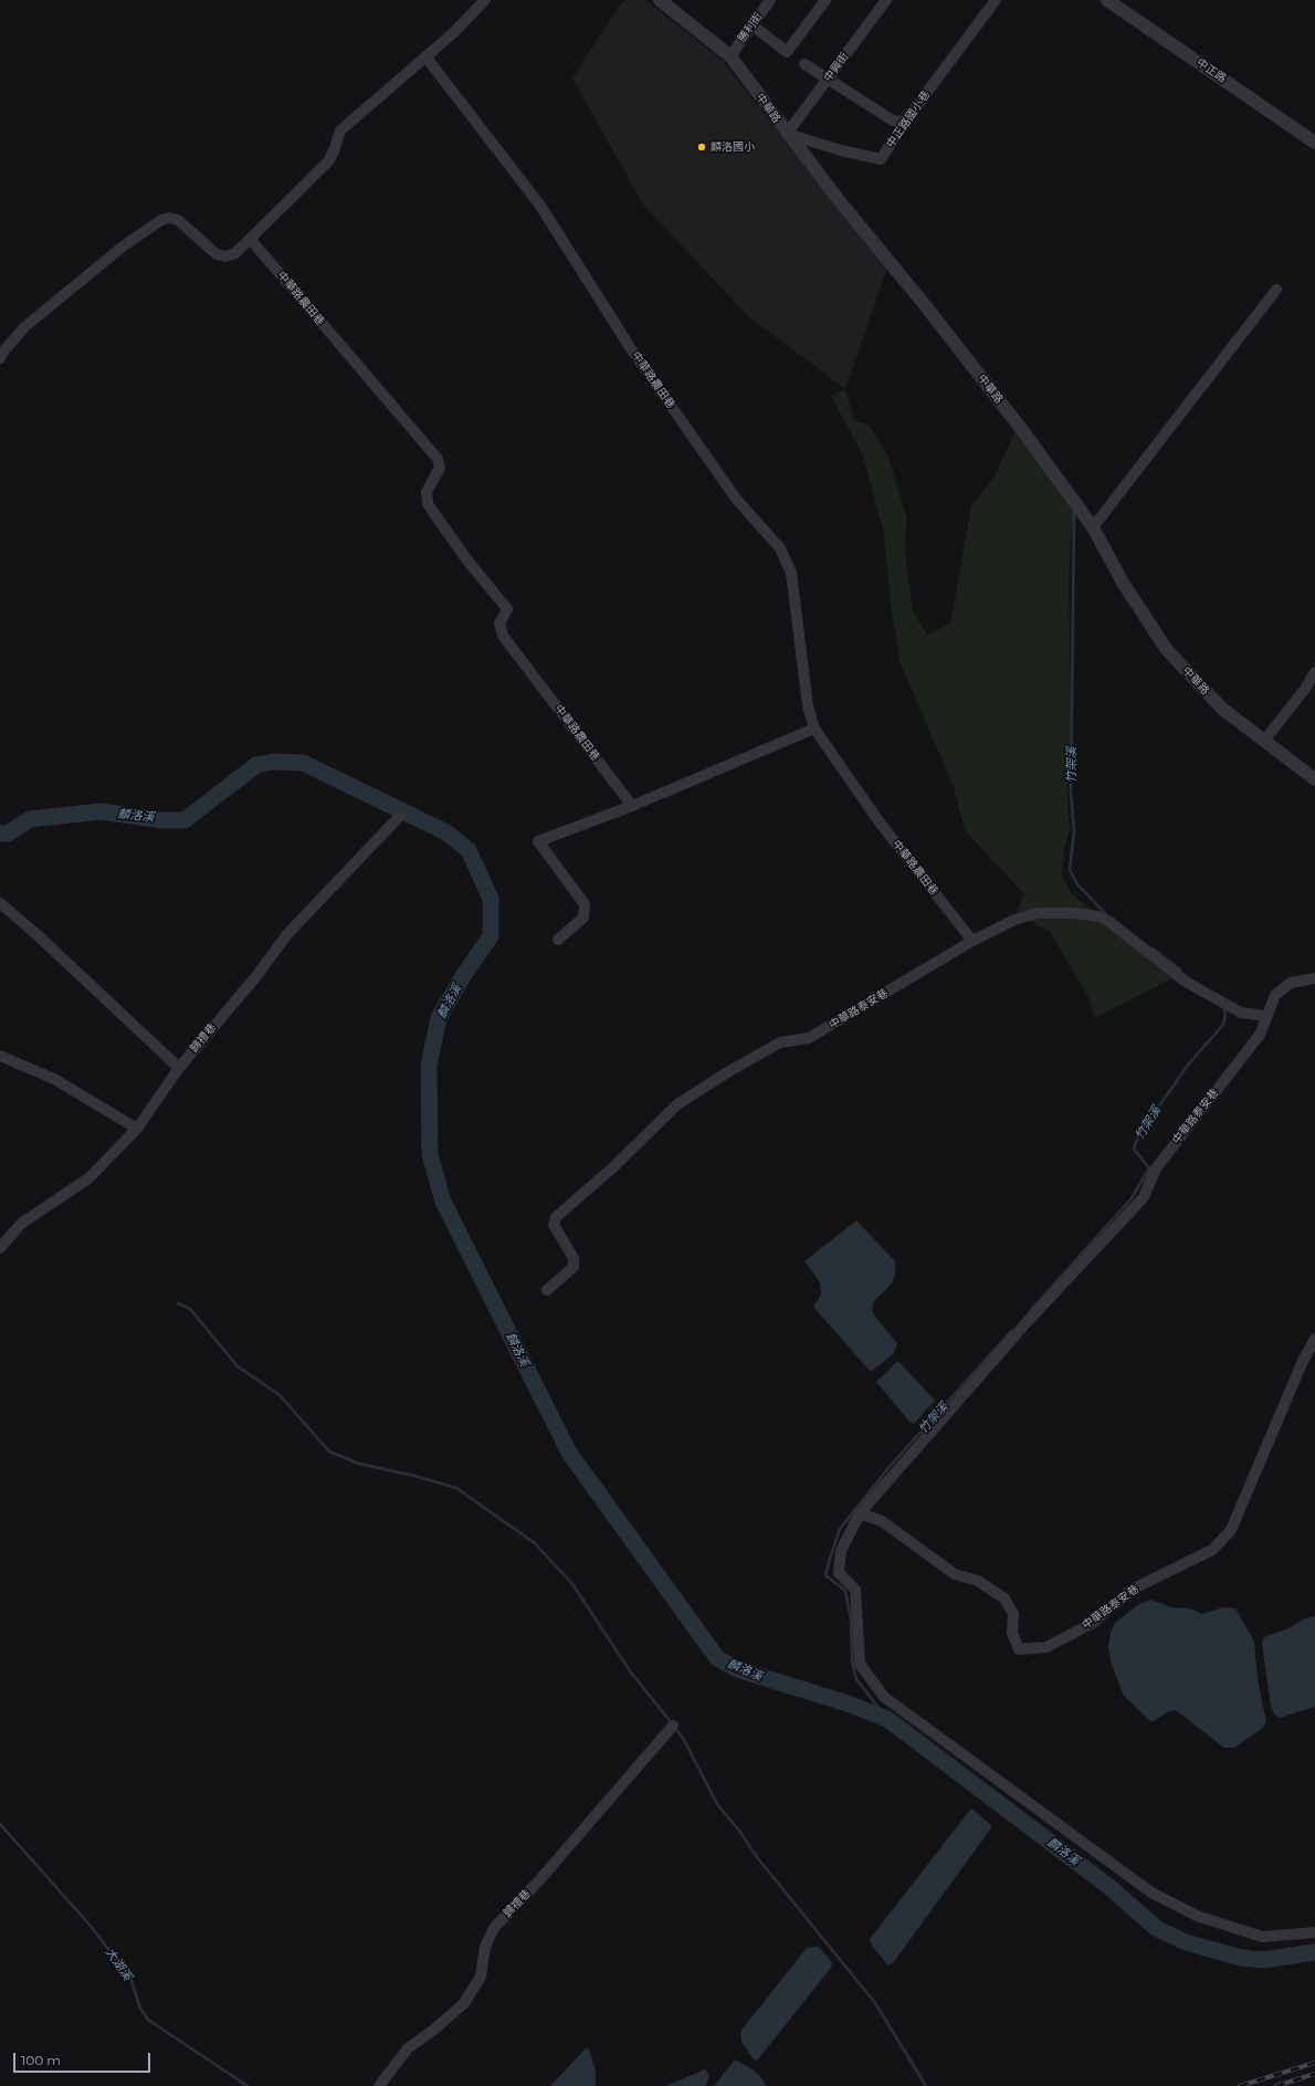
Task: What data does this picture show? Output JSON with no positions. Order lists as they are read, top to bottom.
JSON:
{
  "streets": {
    "street": [
      "勝利街",
      "中興街",
      "中正路",
      "中華路",
      "中正路國小巷",
      "中華路農田巷",
      "中華路泰安巷",
      "歸禮巷"
    ]
  },
  "crossings": [
    ["勝利街", "中華路"],
    ["中興街", "中華路"],
    ["中興街", "中正路國小巷"],
    ["中華路", "中正路國小巷"],
    ["中華路農田巷", "中華路泰安巷"]
  ],
  "water": ["竹架溪", "麟洛溪", "大湖溪"],
  "places": ["麟洛國小"],
  "scale_bar": "100 m"
}
